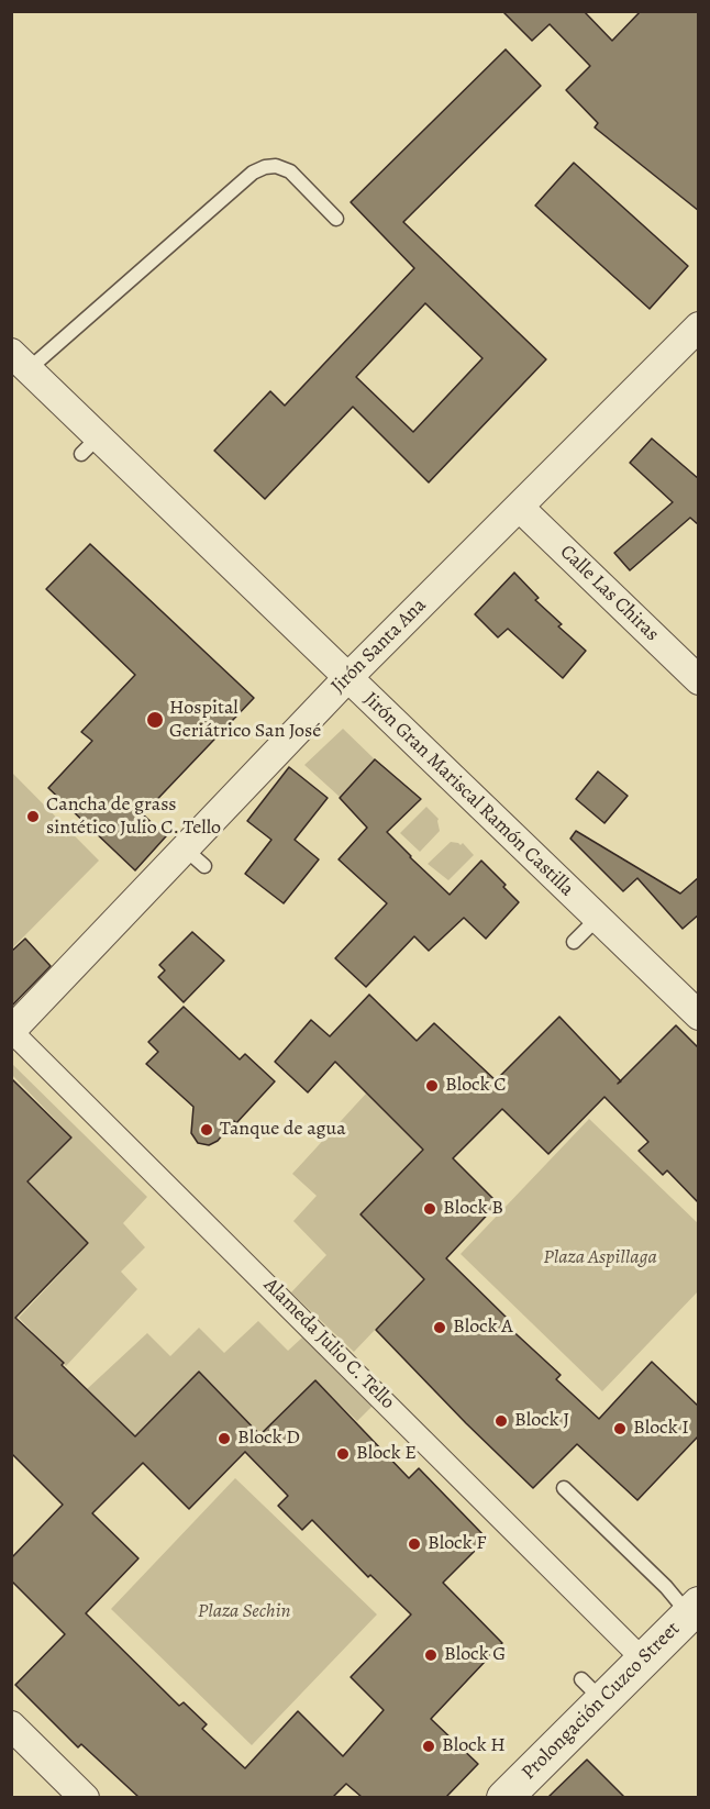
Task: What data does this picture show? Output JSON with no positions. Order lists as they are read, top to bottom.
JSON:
{
  "streets": {
    "street": [
      "Calle Las Chiras",
      "Jirón Santa Ana",
      "Jirón Gran Mariscal Ramón Castilla",
      "Alameda Julio C. Tello",
      "Prolongación Cuzco Street"
    ]
  },
  "crossings": [
    ["Calle Las Chiras", "Jirón Santa Ana"],
    ["Jirón Santa Ana", "Jirón Gran Mariscal Ramón Castilla"],
    ["Jirón Santa Ana", "Alameda Julio C. Tello"],
    ["Alameda Julio C. Tello", "Prolongación Cuzco Street"]
  ],
  "parks": ["Plaza Aspillaga", "Plaza Sechin"],
  "places": [
    "Hospital Geriátrico San José",
    "Cancha de grass sintético Julio C. Tello",
    "Block C",
    "Tanque de agua",
    "Block B",
    "Block A",
    "Block J",
    "Block I",
    "Block D",
    "Block E",
    "Block F",
    "Block G",
    "Block H"
  ]
}
